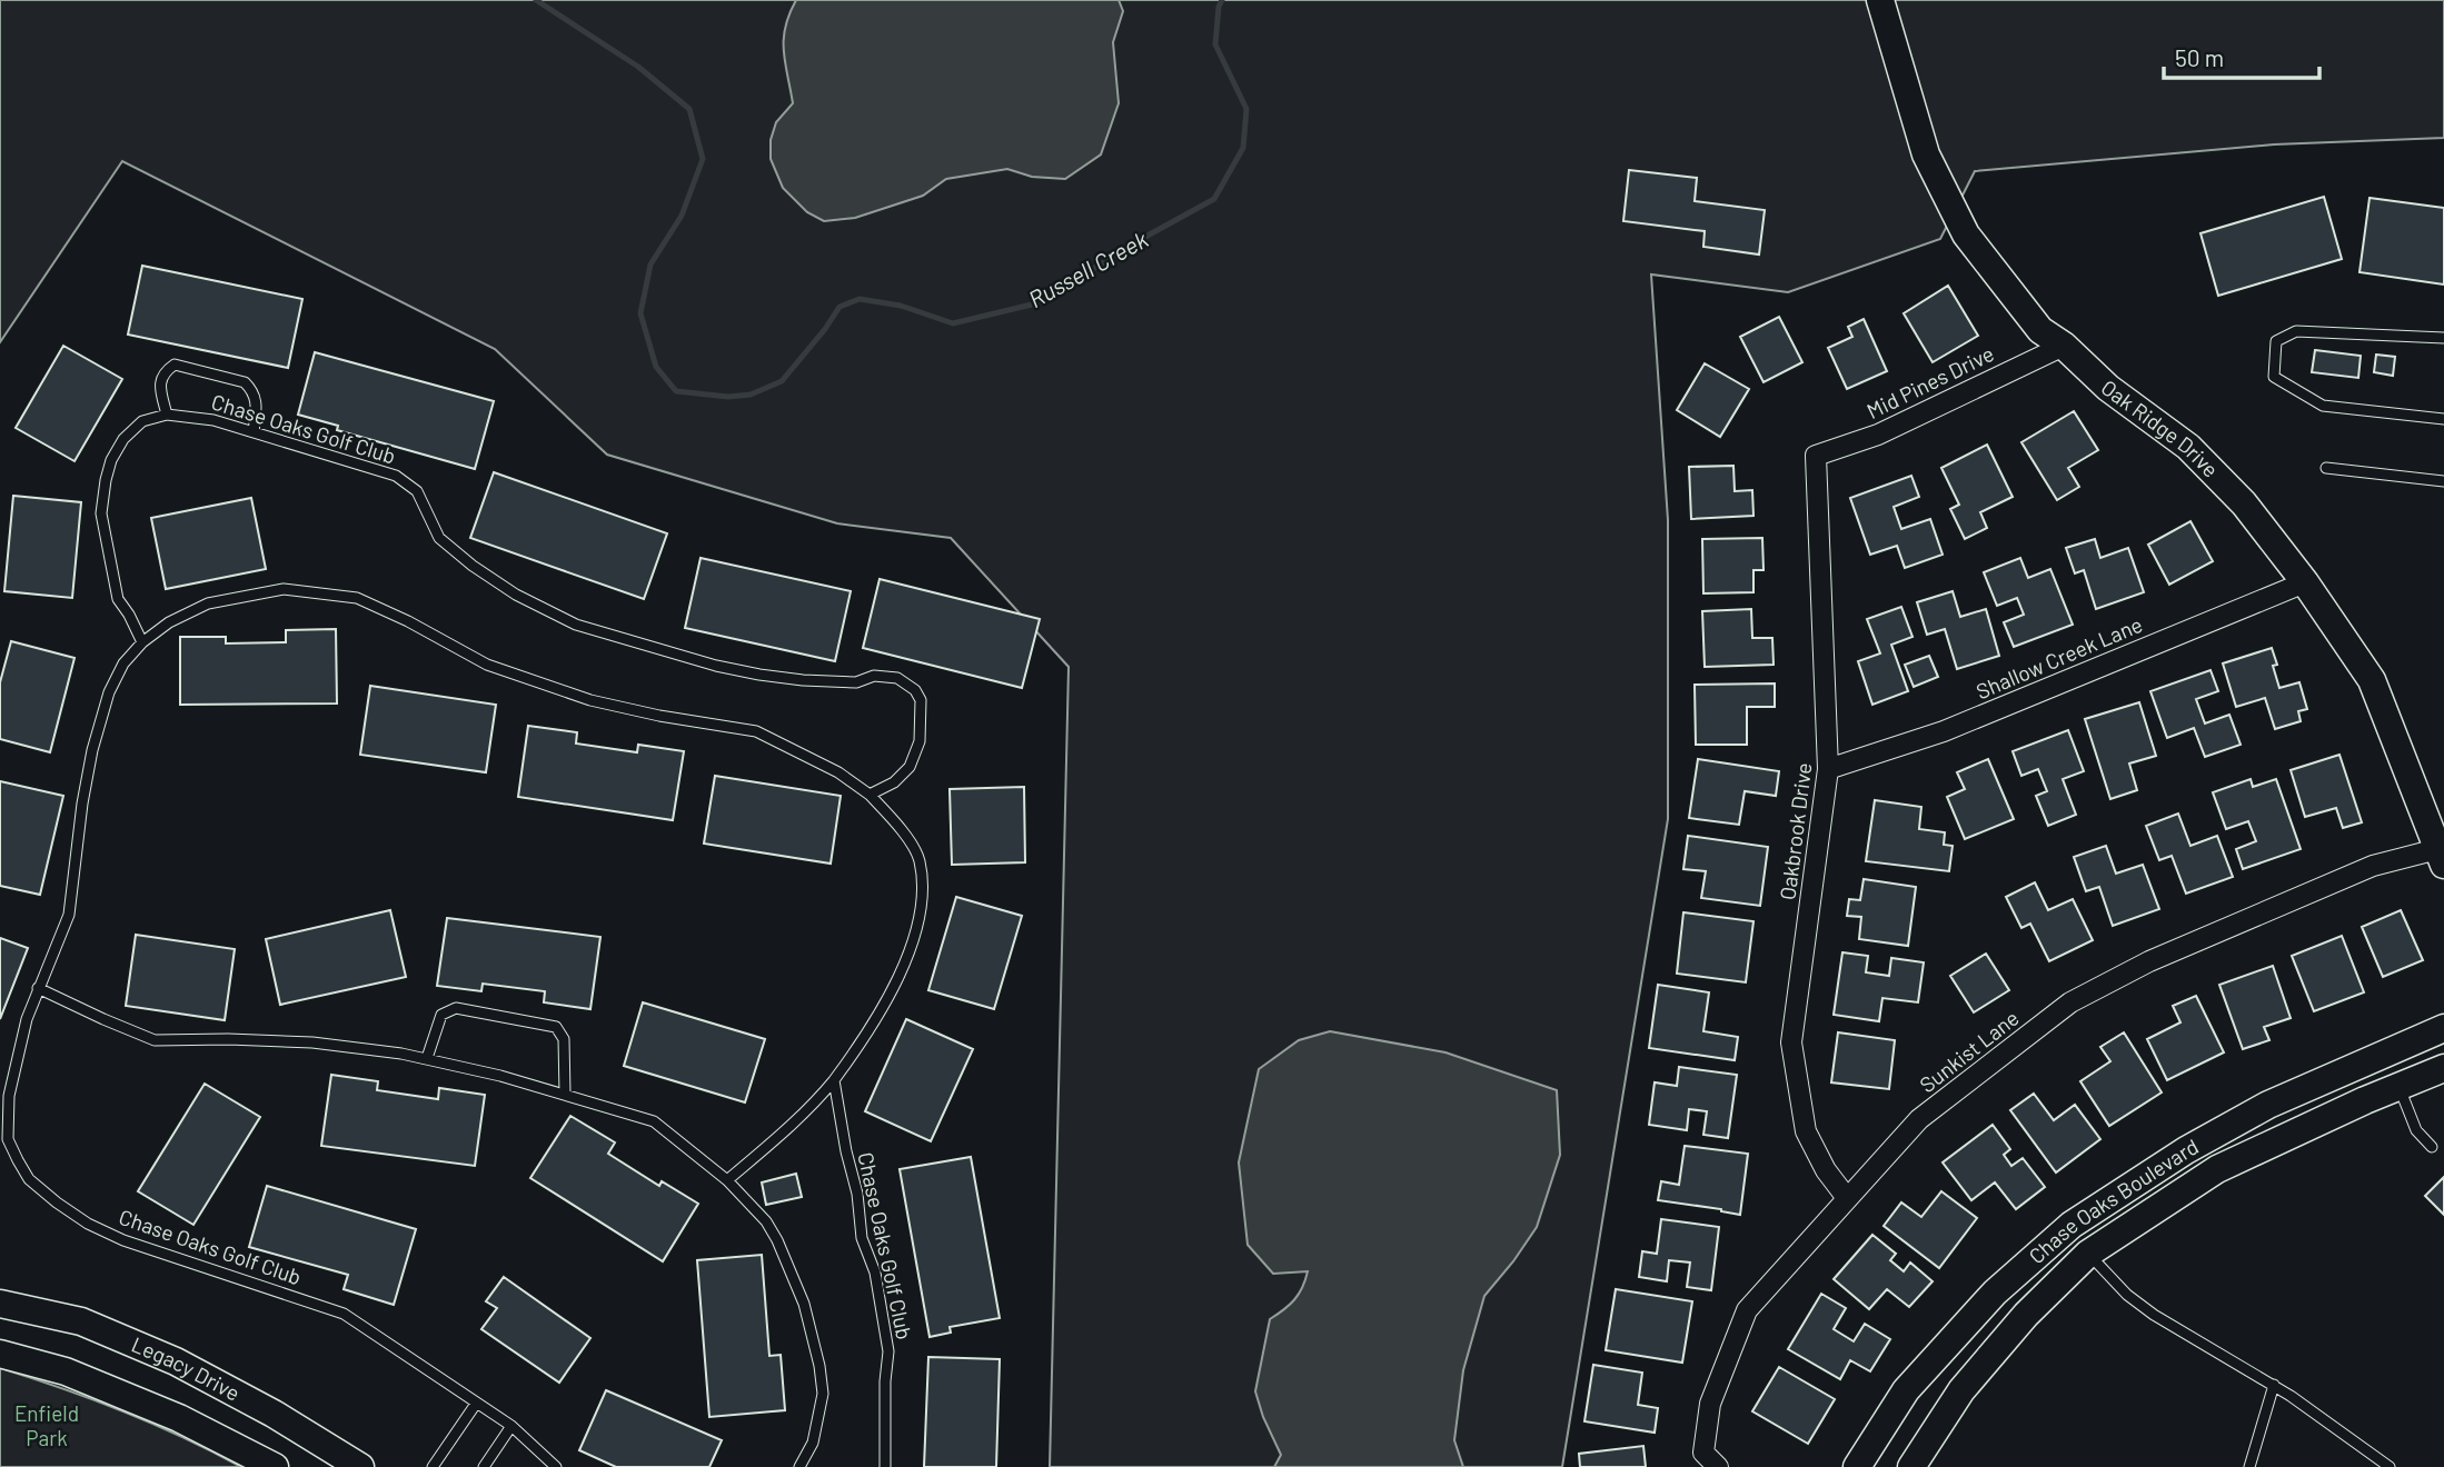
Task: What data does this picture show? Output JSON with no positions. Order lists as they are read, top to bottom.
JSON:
{
  "streets": {
    "street": [
      "Mid Pines Drive",
      "Oak Ridge Drive",
      "Shallow Creek Lane",
      "Oakbrook Drive",
      "Sunkist Lane",
      "Chase Oaks Boulevard",
      "Legacy Drive"
    ],
    "lane": ["Chase Oaks Golf Club"]
  },
  "crossings": [
    ["Mid Pines Drive", "Oak Ridge Drive"],
    ["Mid Pines Drive", "Oakbrook Drive"],
    ["Oak Ridge Drive", "Shallow Creek Lane"],
    ["Oak Ridge Drive", "Sunkist Lane"],
    ["Shallow Creek Lane", "Oakbrook Drive"],
    ["Oakbrook Drive", "Sunkist Lane"]
  ],
  "water": ["Russell Creek"],
  "parks": ["Enfield Park"],
  "scale_bar": "50 m"
}
